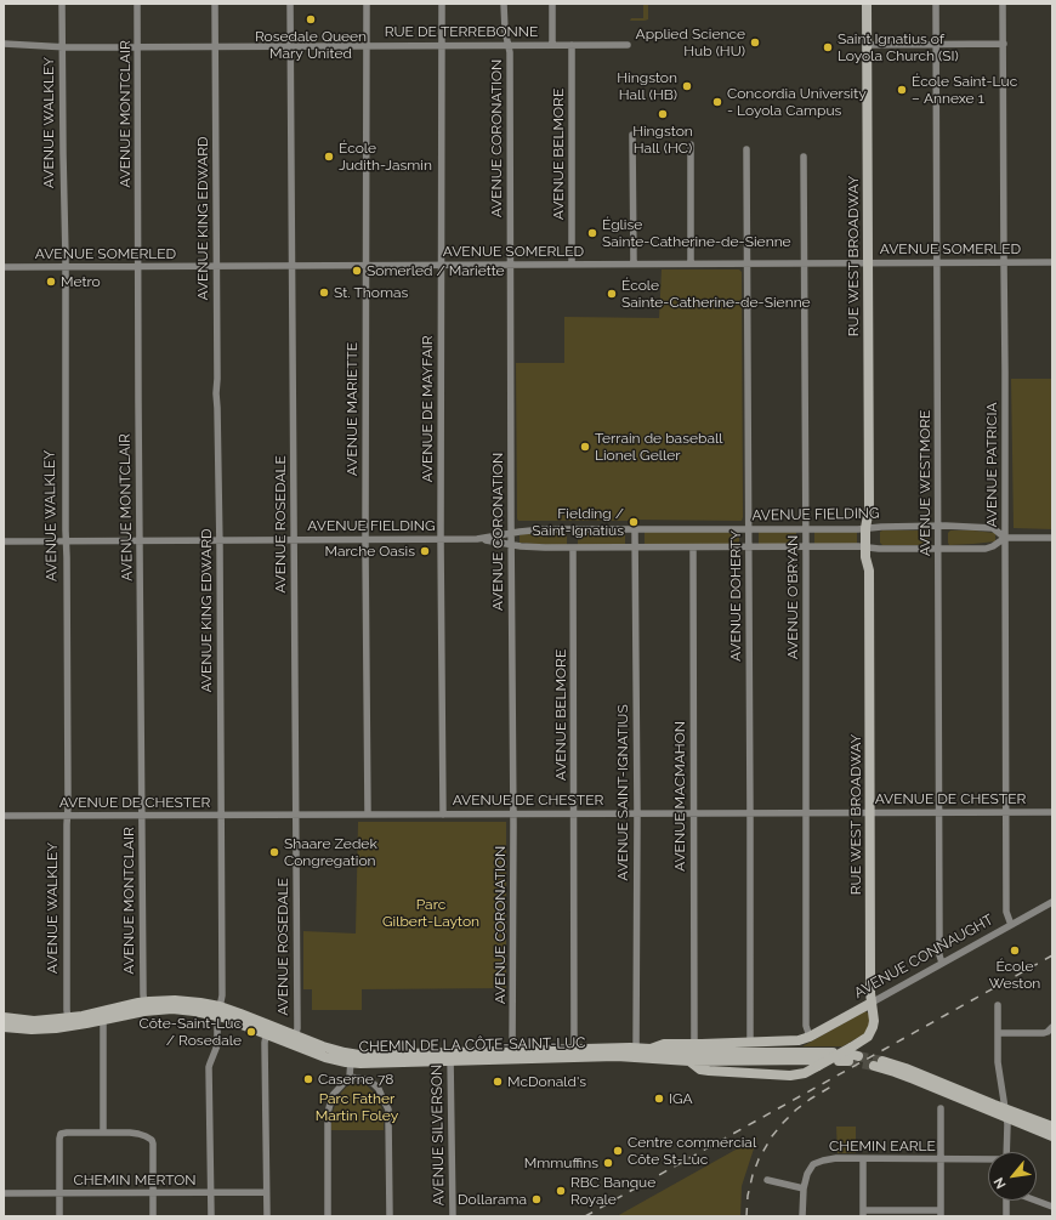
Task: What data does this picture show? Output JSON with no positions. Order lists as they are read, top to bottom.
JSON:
{
  "streets": {
    "street": [
      "RUE DE TERREBONNE",
      "AVENUE MONTCLAIR",
      "AVENUE WALKLEY",
      "AVENUE CORONATION",
      "AVENUE BELMORE",
      "AVENUE KING EDWARD",
      "AVENUE SOMERLED",
      "RUE WEST BROADWAY",
      "AVENUE MARIETTE",
      "AVENUE DE MAYFAIR",
      "AVENUE PATRICIA",
      "AVENUE WESTMORE",
      "AVENUE FIELDING",
      "AVENUE ROSEDALE",
      "AVENUE DOHERTY",
      "AVENUE O'BRYAN",
      "AVENUE SAINT-IGNATIUS",
      "AVENUE MACMAHON",
      "AVENUE DE CHESTER",
      "AVENUE CONNAUGHT",
      "CHEMIN DE LA CÔTE-SAINT-LUC",
      "AVENUE SILVERSON",
      "CHEMIN EARLE",
      "CHEMIN MERTON"
    ]
  },
  "crossings": [
    ["RUE DE TERREBONNE", "AVENUE MONTCLAIR"],
    ["RUE DE TERREBONNE", "AVENUE WALKLEY"],
    ["RUE DE TERREBONNE", "AVENUE CORONATION"],
    ["RUE DE TERREBONNE", "AVENUE BELMORE"],
    ["RUE DE TERREBONNE", "AVENUE KING EDWARD"],
    ["RUE DE TERREBONNE", "AVENUE MARIETTE"],
    ["RUE DE TERREBONNE", "AVENUE DE MAYFAIR"],
    ["RUE DE TERREBONNE", "AVENUE ROSEDALE"],
    ["AVENUE MONTCLAIR", "AVENUE SOMERLED"],
    ["AVENUE MONTCLAIR", "AVENUE FIELDING"],
    ["AVENUE MONTCLAIR", "AVENUE DE CHESTER"],
    ["AVENUE MONTCLAIR", "CHEMIN DE LA CÔTE-SAINT-LUC"],
    ["AVENUE WALKLEY", "AVENUE SOMERLED"],
    ["AVENUE WALKLEY", "AVENUE FIELDING"],
    ["AVENUE WALKLEY", "AVENUE DE CHESTER"],
    ["AVENUE WALKLEY", "CHEMIN DE LA CÔTE-SAINT-LUC"],
    ["AVENUE CORONATION", "AVENUE SOMERLED"],
    ["AVENUE CORONATION", "AVENUE FIELDING"],
    ["AVENUE CORONATION", "AVENUE DE CHESTER"],
    ["AVENUE CORONATION", "CHEMIN DE LA CÔTE-SAINT-LUC"],
    ["AVENUE BELMORE", "AVENUE SOMERLED"],
    ["AVENUE BELMORE", "AVENUE FIELDING"],
    ["AVENUE BELMORE", "AVENUE DE CHESTER"],
    ["AVENUE BELMORE", "CHEMIN DE LA CÔTE-SAINT-LUC"],
    ["AVENUE KING EDWARD", "AVENUE SOMERLED"],
    ["AVENUE KING EDWARD", "AVENUE FIELDING"],
    ["AVENUE KING EDWARD", "AVENUE DE CHESTER"],
    ["AVENUE KING EDWARD", "CHEMIN DE LA CÔTE-SAINT-LUC"],
    ["AVENUE KING EDWARD", "CHEMIN MERTON"],
    ["AVENUE SOMERLED", "RUE WEST BROADWAY"],
    ["AVENUE SOMERLED", "AVENUE MARIETTE"],
    ["AVENUE SOMERLED", "AVENUE DE MAYFAIR"],
    ["AVENUE SOMERLED", "AVENUE PATRICIA"],
    ["AVENUE SOMERLED", "AVENUE WESTMORE"],
    ["AVENUE SOMERLED", "AVENUE ROSEDALE"],
    ["AVENUE SOMERLED", "AVENUE DOHERTY"],
    ["AVENUE SOMERLED", "AVENUE O'BRYAN"],
    ["RUE WEST BROADWAY", "AVENUE FIELDING"],
    ["RUE WEST BROADWAY", "AVENUE DE CHESTER"],
    ["RUE WEST BROADWAY", "AVENUE CONNAUGHT"],
    ["RUE WEST BROADWAY", "CHEMIN DE LA CÔTE-SAINT-LUC"],
    ["AVENUE MARIETTE", "AVENUE FIELDING"],
    ["AVENUE MARIETTE", "AVENUE DE CHESTER"],
    ["AVENUE DE MAYFAIR", "AVENUE FIELDING"],
    ["AVENUE DE MAYFAIR", "AVENUE DE CHESTER"],
    ["AVENUE PATRICIA", "AVENUE FIELDING"],
    ["AVENUE PATRICIA", "AVENUE DE CHESTER"],
    ["AVENUE PATRICIA", "AVENUE CONNAUGHT"],
    ["AVENUE WESTMORE", "AVENUE FIELDING"],
    ["AVENUE WESTMORE", "AVENUE DE CHESTER"],
    ["AVENUE WESTMORE", "AVENUE CONNAUGHT"],
    ["AVENUE FIELDING", "AVENUE ROSEDALE"],
    ["AVENUE FIELDING", "AVENUE DOHERTY"],
    ["AVENUE FIELDING", "AVENUE O'BRYAN"],
    ["AVENUE FIELDING", "AVENUE SAINT-IGNATIUS"],
    ["AVENUE FIELDING", "AVENUE MACMAHON"],
    ["AVENUE ROSEDALE", "AVENUE DE CHESTER"],
    ["AVENUE ROSEDALE", "CHEMIN DE LA CÔTE-SAINT-LUC"],
    ["AVENUE ROSEDALE", "CHEMIN MERTON"],
    ["AVENUE DOHERTY", "AVENUE DE CHESTER"],
    ["AVENUE DOHERTY", "CHEMIN DE LA CÔTE-SAINT-LUC"],
    ["AVENUE O'BRYAN", "AVENUE DE CHESTER"],
    ["AVENUE O'BRYAN", "AVENUE CONNAUGHT"],
    ["AVENUE O'BRYAN", "CHEMIN DE LA CÔTE-SAINT-LUC"],
    ["AVENUE SAINT-IGNATIUS", "AVENUE DE CHESTER"],
    ["AVENUE SAINT-IGNATIUS", "CHEMIN DE LA CÔTE-SAINT-LUC"],
    ["AVENUE MACMAHON", "AVENUE DE CHESTER"],
    ["AVENUE MACMAHON", "CHEMIN DE LA CÔTE-SAINT-LUC"],
    ["AVENUE CONNAUGHT", "CHEMIN DE LA CÔTE-SAINT-LUC"],
    ["CHEMIN DE LA CÔTE-SAINT-LUC", "AVENUE SILVERSON"]
  ],
  "parks": ["Parc Gilbert-Layton", "Parc Father Martin Foley"],
  "places": [
    "Rosedale Queen Mary United",
    "Applied Science Hub (HU)",
    "Saint Ignatius of Loyola Church (SI)",
    "Hingston Hall (HB)",
    "École Saint-Luc – Annexe 1",
    "Concordia University - Loyola Campus",
    "Hingston Hall (HC)",
    "École Judith-Jasmin",
    "Église Sainte-Catherine-de-Sienne",
    "Somerled / Mariette",
    "Metro",
    "St. Thomas",
    "École Sainte-Catherine-de-Sienne",
    "Terrain de baseball Lionel Geller",
    "Fielding / Saint-Ignatius",
    "Marche Oasis",
    "Shaare Zedek Congregation",
    "École Weston",
    "Côte-Saint-Luc / Rosedale",
    "Caserne 78",
    "McDonald's",
    "IGA",
    "Centre commercial Côte St-Luc",
    "Mmmuffins",
    "RBC Banque Royale",
    "Dollarama"
  ],
  "north": "bottom left"
}
